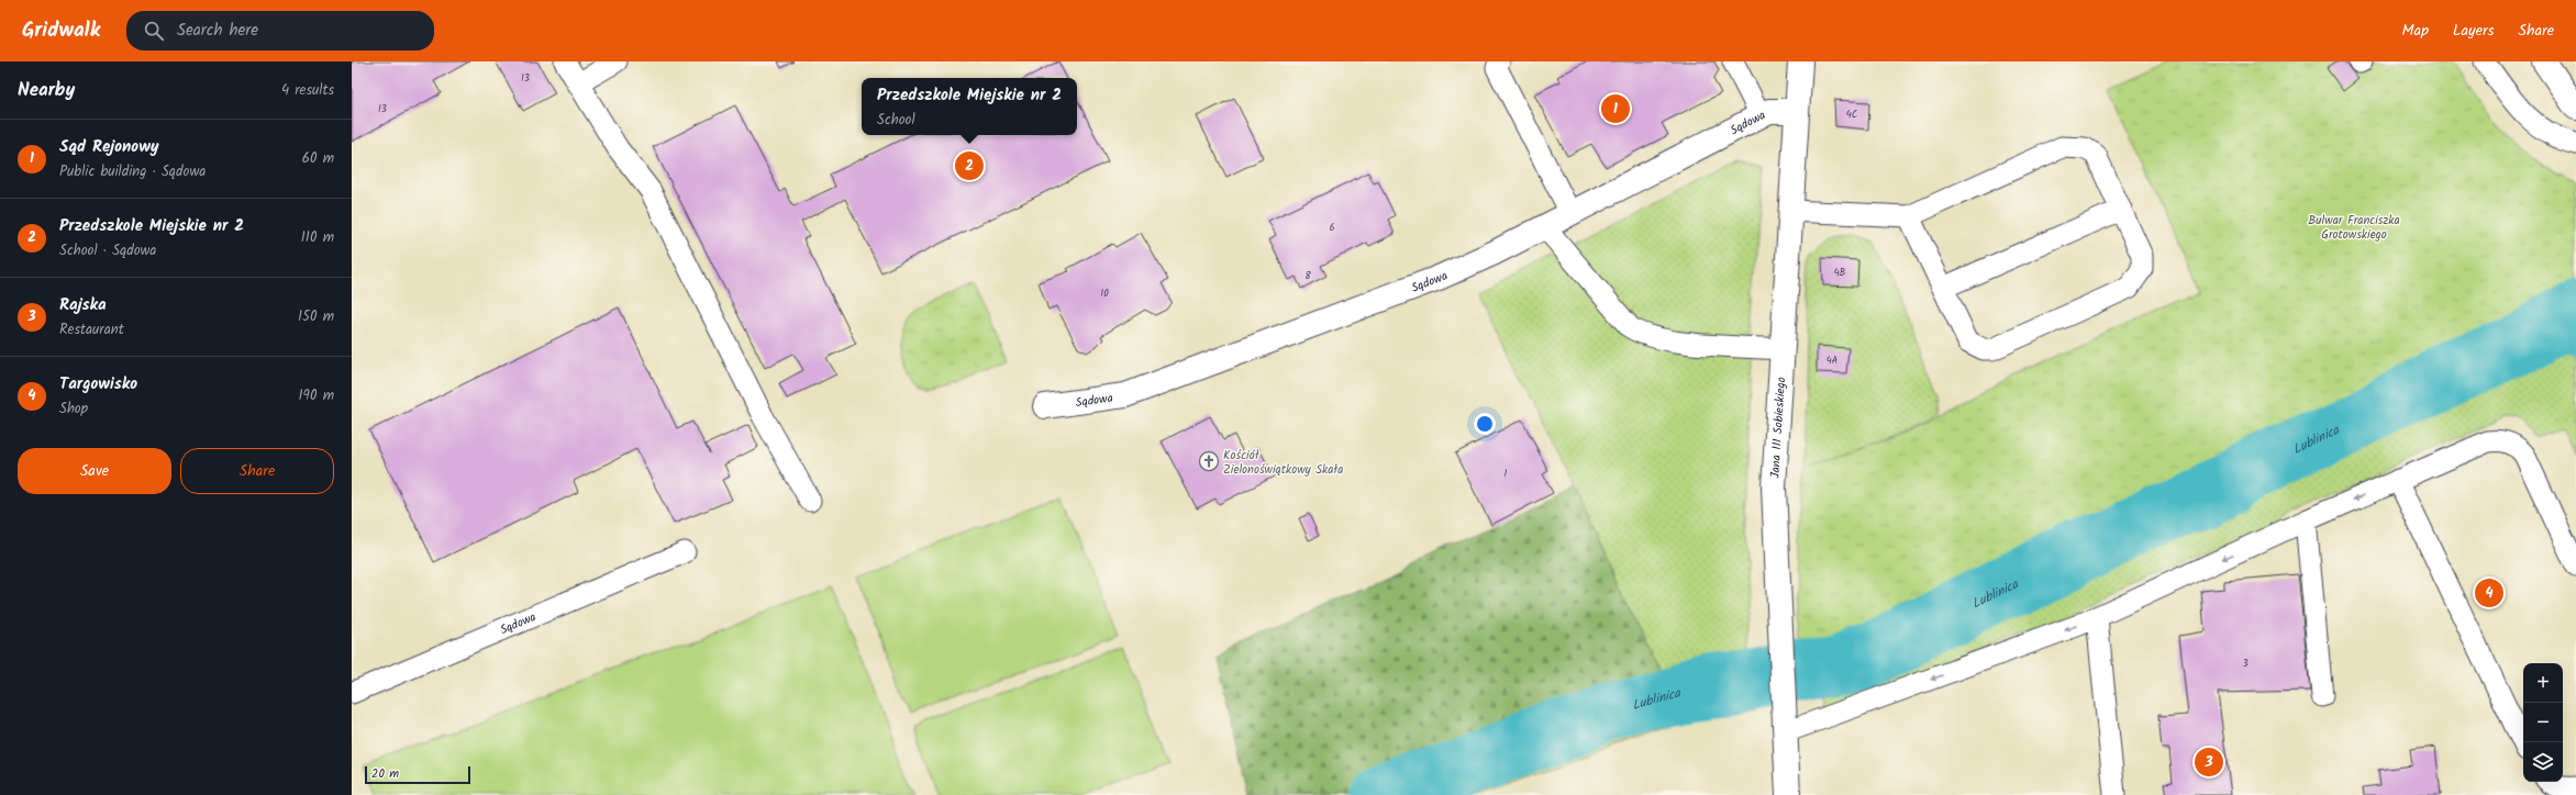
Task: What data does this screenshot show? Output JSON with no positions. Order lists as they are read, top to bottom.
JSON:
{
  "streets": {
    "street": ["Sądowa", "Jana III Sobieskiego"]
  },
  "crossings": [
    ["Sądowa", "Jana III Sobieskiego"]
  ],
  "water": ["Lublinica"],
  "parks": ["Bulwar Franciszka Grotowskiego"],
  "places": {
    "church": ["Kościół Zielonoświątkowy Skała"]
  },
  "house_numbers": [
    "13",
    "13",
    "4C",
    "6",
    "4B",
    "8",
    "10",
    "4A",
    "1",
    "3"
  ],
  "scale_bar": "20 m",
  "page": {
    "header": "Gridwalk",
    "search": "Search here",
    "nav": ["Map", "Layers", "Share"],
    "heading": ["Nearby", "4 results"],
    "popup": ["Przedszkole Miejskie nr 2", "School"],
    "pins": [
      "1",
      "2",
      "4",
      "3"
    ],
    "list": [
      {
        "mark": "1",
        "name": "Sąd Rejonowy",
        "note": "Public building · Sądowa",
        "value": "60 m"
      },
      {
        "mark": "2",
        "name": "Przedszkole Miejskie nr 2",
        "note": "School · Sądowa",
        "value": "110 m"
      },
      {
        "mark": "3",
        "name": "Rajska",
        "note": "Restaurant",
        "value": "150 m"
      },
      {
        "mark": "4",
        "name": "Targowisko",
        "note": "Shop",
        "value": "190 m"
      }
    ],
    "buttons": ["Save", "Share"],
    "map_buttons": ["+", "−"],
    "scale": "20 m"
  }
}
